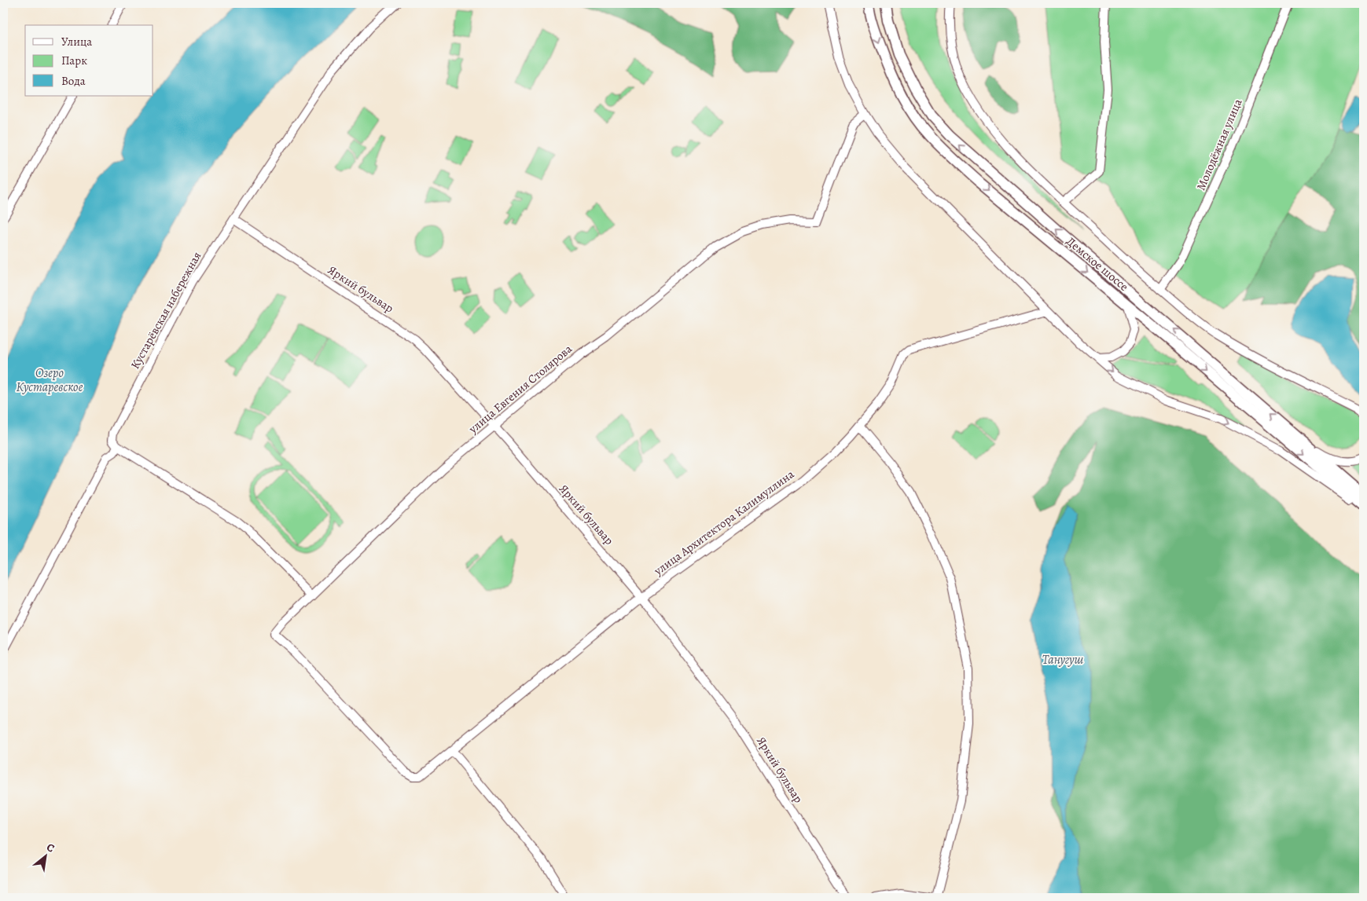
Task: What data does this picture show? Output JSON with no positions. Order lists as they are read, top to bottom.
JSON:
{
  "streets": {
    "main road": ["Демское шоссе"],
    "street": [
      "Молодёжная улица",
      "Яркий бульвар",
      "Кустарёвская набережная",
      "улица Евгения Столярова",
      "улица Архитектора Калимуллина"
    ]
  },
  "crossings": [
    ["Яркий бульвар", "Кустарёвская набережная"],
    ["Яркий бульвар", "улица Евгения Столярова"],
    ["Яркий бульвар", "улица Архитектора Калимуллина"],
    ["улица Евгения Столярова", "улица Архитектора Калимуллина"]
  ],
  "water": ["Озеро Кустаревское", "Танугуш"],
  "legend": ["Улица", "Парк", "Вода"],
  "north": "top right"
}
